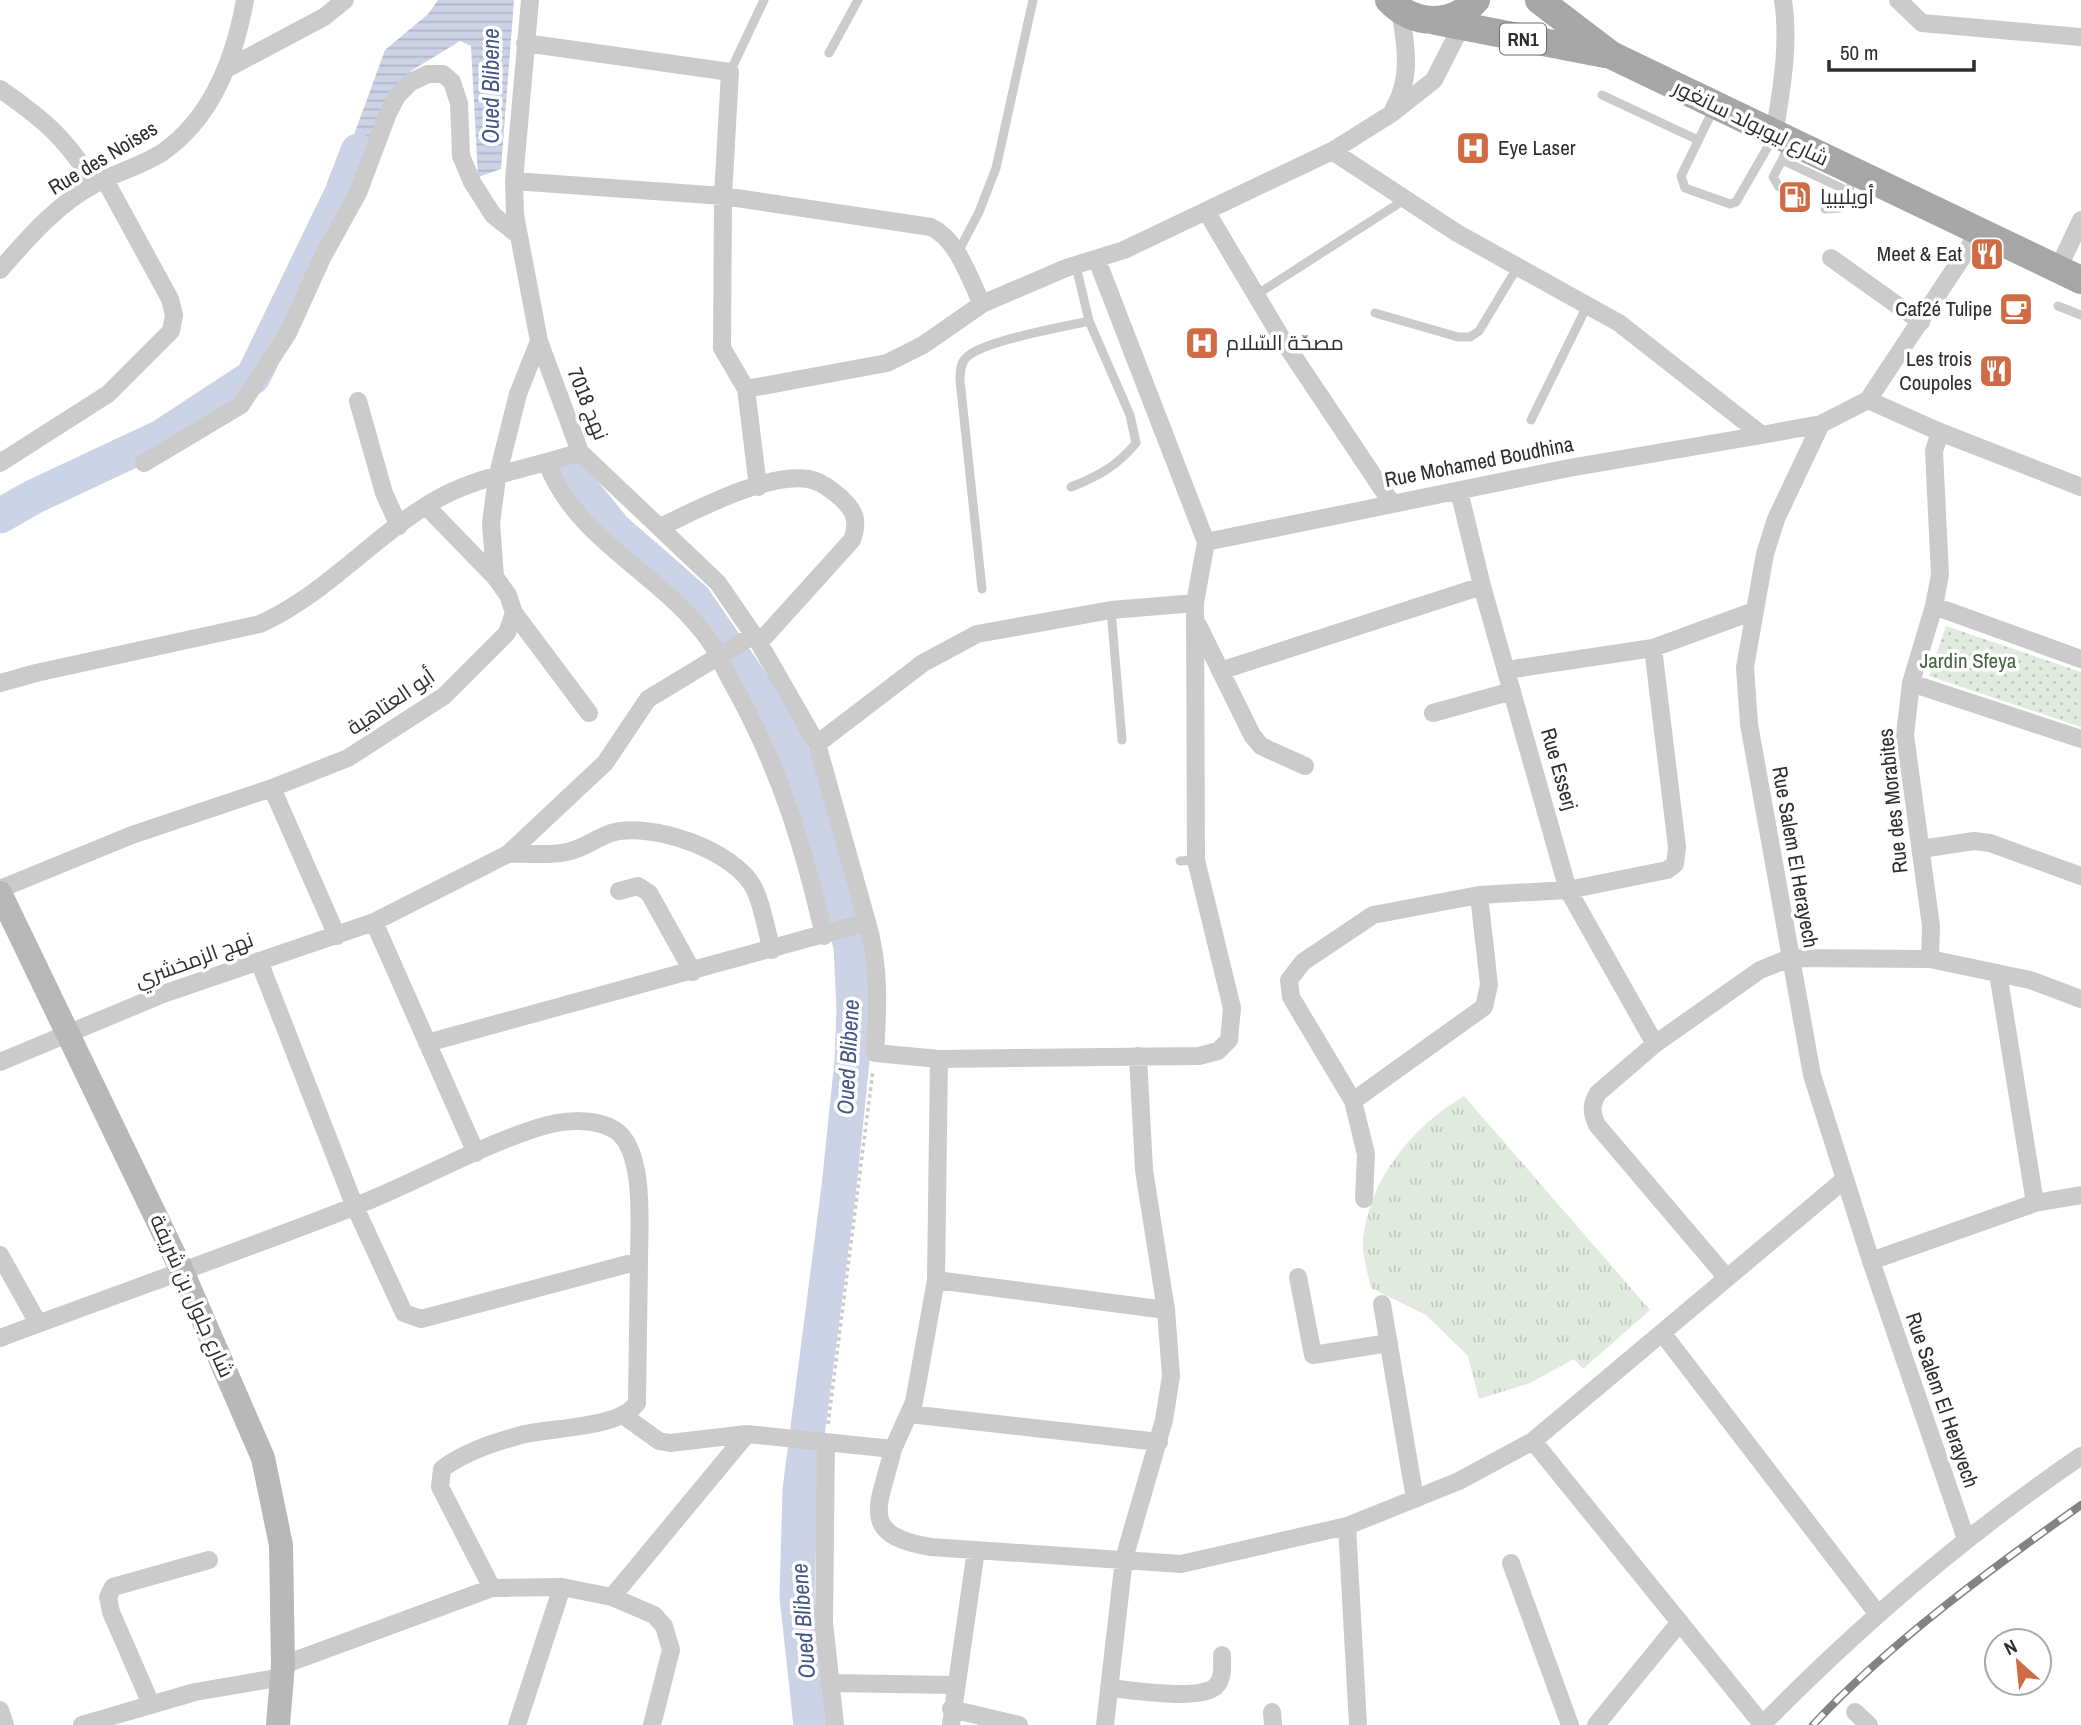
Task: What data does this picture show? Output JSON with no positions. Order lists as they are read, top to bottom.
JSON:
{
  "streets": {
    "main road": ["RN1", "شارع ليوبولد سانغور", "شارع جلول بن شريفة"],
    "street": [
      "Rue des Noises",
      "نهج 7018",
      "Rue Mohamed Boudhina",
      "أبو العتاهية",
      "Rue Esserj",
      "Rue des Morabites",
      "Rue Salem El Herayech",
      "نهج الزمخشري"
    ]
  },
  "crossings": [
    ["RN1", "شارع ليوبولد سانغور"],
    ["Rue Mohamed Boudhina", "Rue Esserj"],
    ["Rue Mohamed Boudhina", "Rue Salem El Herayech"],
    ["أبو العتاهية", "شارع جلول بن شريفة"],
    ["نهج الزمخشري", "شارع جلول بن شريفة"]
  ],
  "water": ["Oued Blibene"],
  "parks": ["Jardin Sfeya"],
  "places": {
    "hospital": ["Eye Laser", "مصحّة السّلام"],
    "fuel station": ["أويليبيا"],
    "restaurant": ["Meet & Eat", "Les trois Coupoles"],
    "cafe": ["Caf2é Tulipe"]
  },
  "scale_bar": "50 m",
  "north": "top left"
}
